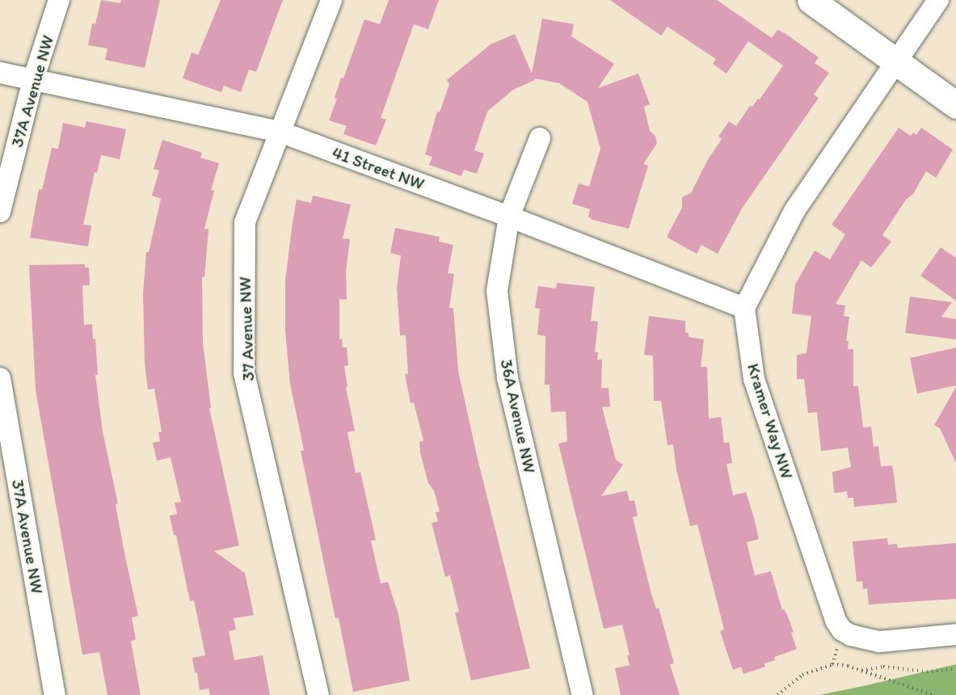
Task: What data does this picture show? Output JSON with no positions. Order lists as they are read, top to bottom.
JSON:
{
  "streets": {
    "street": [
      "37A Avenue NW",
      "41 Street NW",
      "37 Avenue NW",
      "36A Avenue NW",
      "Kramer Way NW"
    ]
  },
  "crossings": [
    ["37A Avenue NW", "41 Street NW"],
    ["41 Street NW", "37 Avenue NW"],
    ["41 Street NW", "36A Avenue NW"],
    ["41 Street NW", "Kramer Way NW"]
  ]
}
